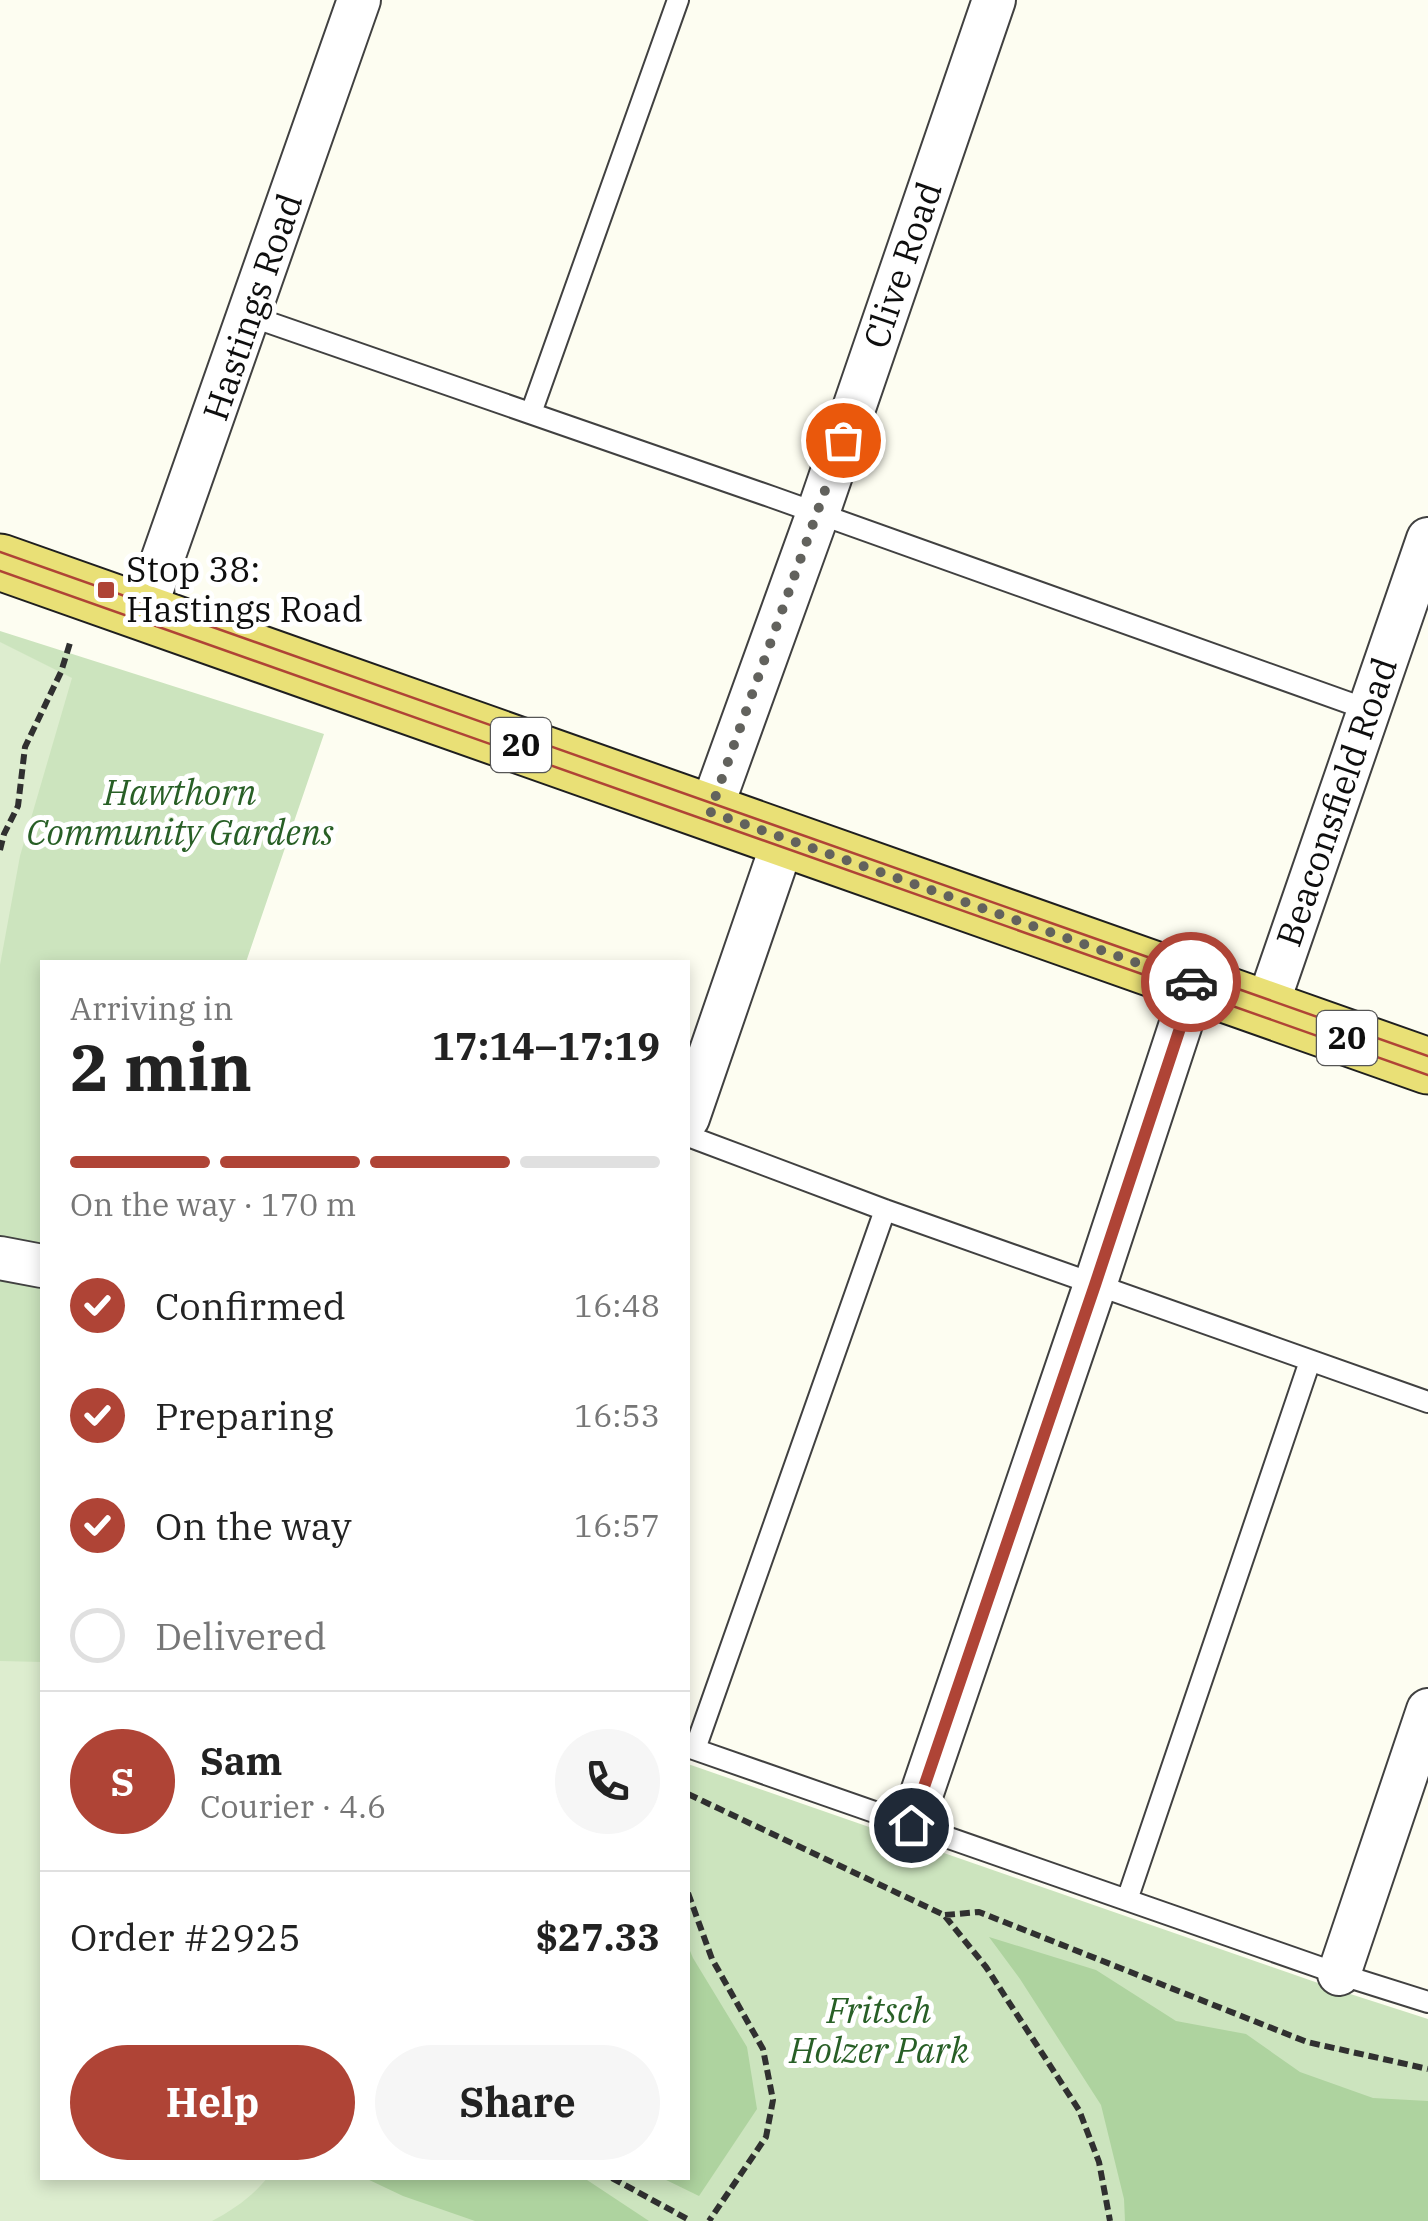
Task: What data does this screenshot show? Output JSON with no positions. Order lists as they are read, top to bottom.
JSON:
{
  "streets": {
    "main road": ["20"],
    "street": ["Clive Road", "Hastings Road", "Beaconsfield Road"]
  },
  "crossings": [
    ["Clive Road", "20"],
    ["Hastings Road", "20"],
    ["20", "Beaconsfield Road"]
  ],
  "parks": ["Hawthorn Community Gardens", "Fritsch Holzer Park"],
  "places": {
    "transit": ["Stop 38: Hastings Road"]
  },
  "page": {
    "heading": ["2 min", "Arriving in", "17:14–17:19"],
    "panel": [
      "Sam",
      "Courier · 4.6",
      "Order #2925",
      "$27.33"
    ],
    "bar": "On the way · 170 m",
    "list": [
      ["Confirmed", "16:48"],
      ["Preparing", "16:53"],
      ["On the way", "16:57"],
      "Delivered"
    ],
    "round": "S",
    "buttons": ["Help", "Share"]
  }
}
